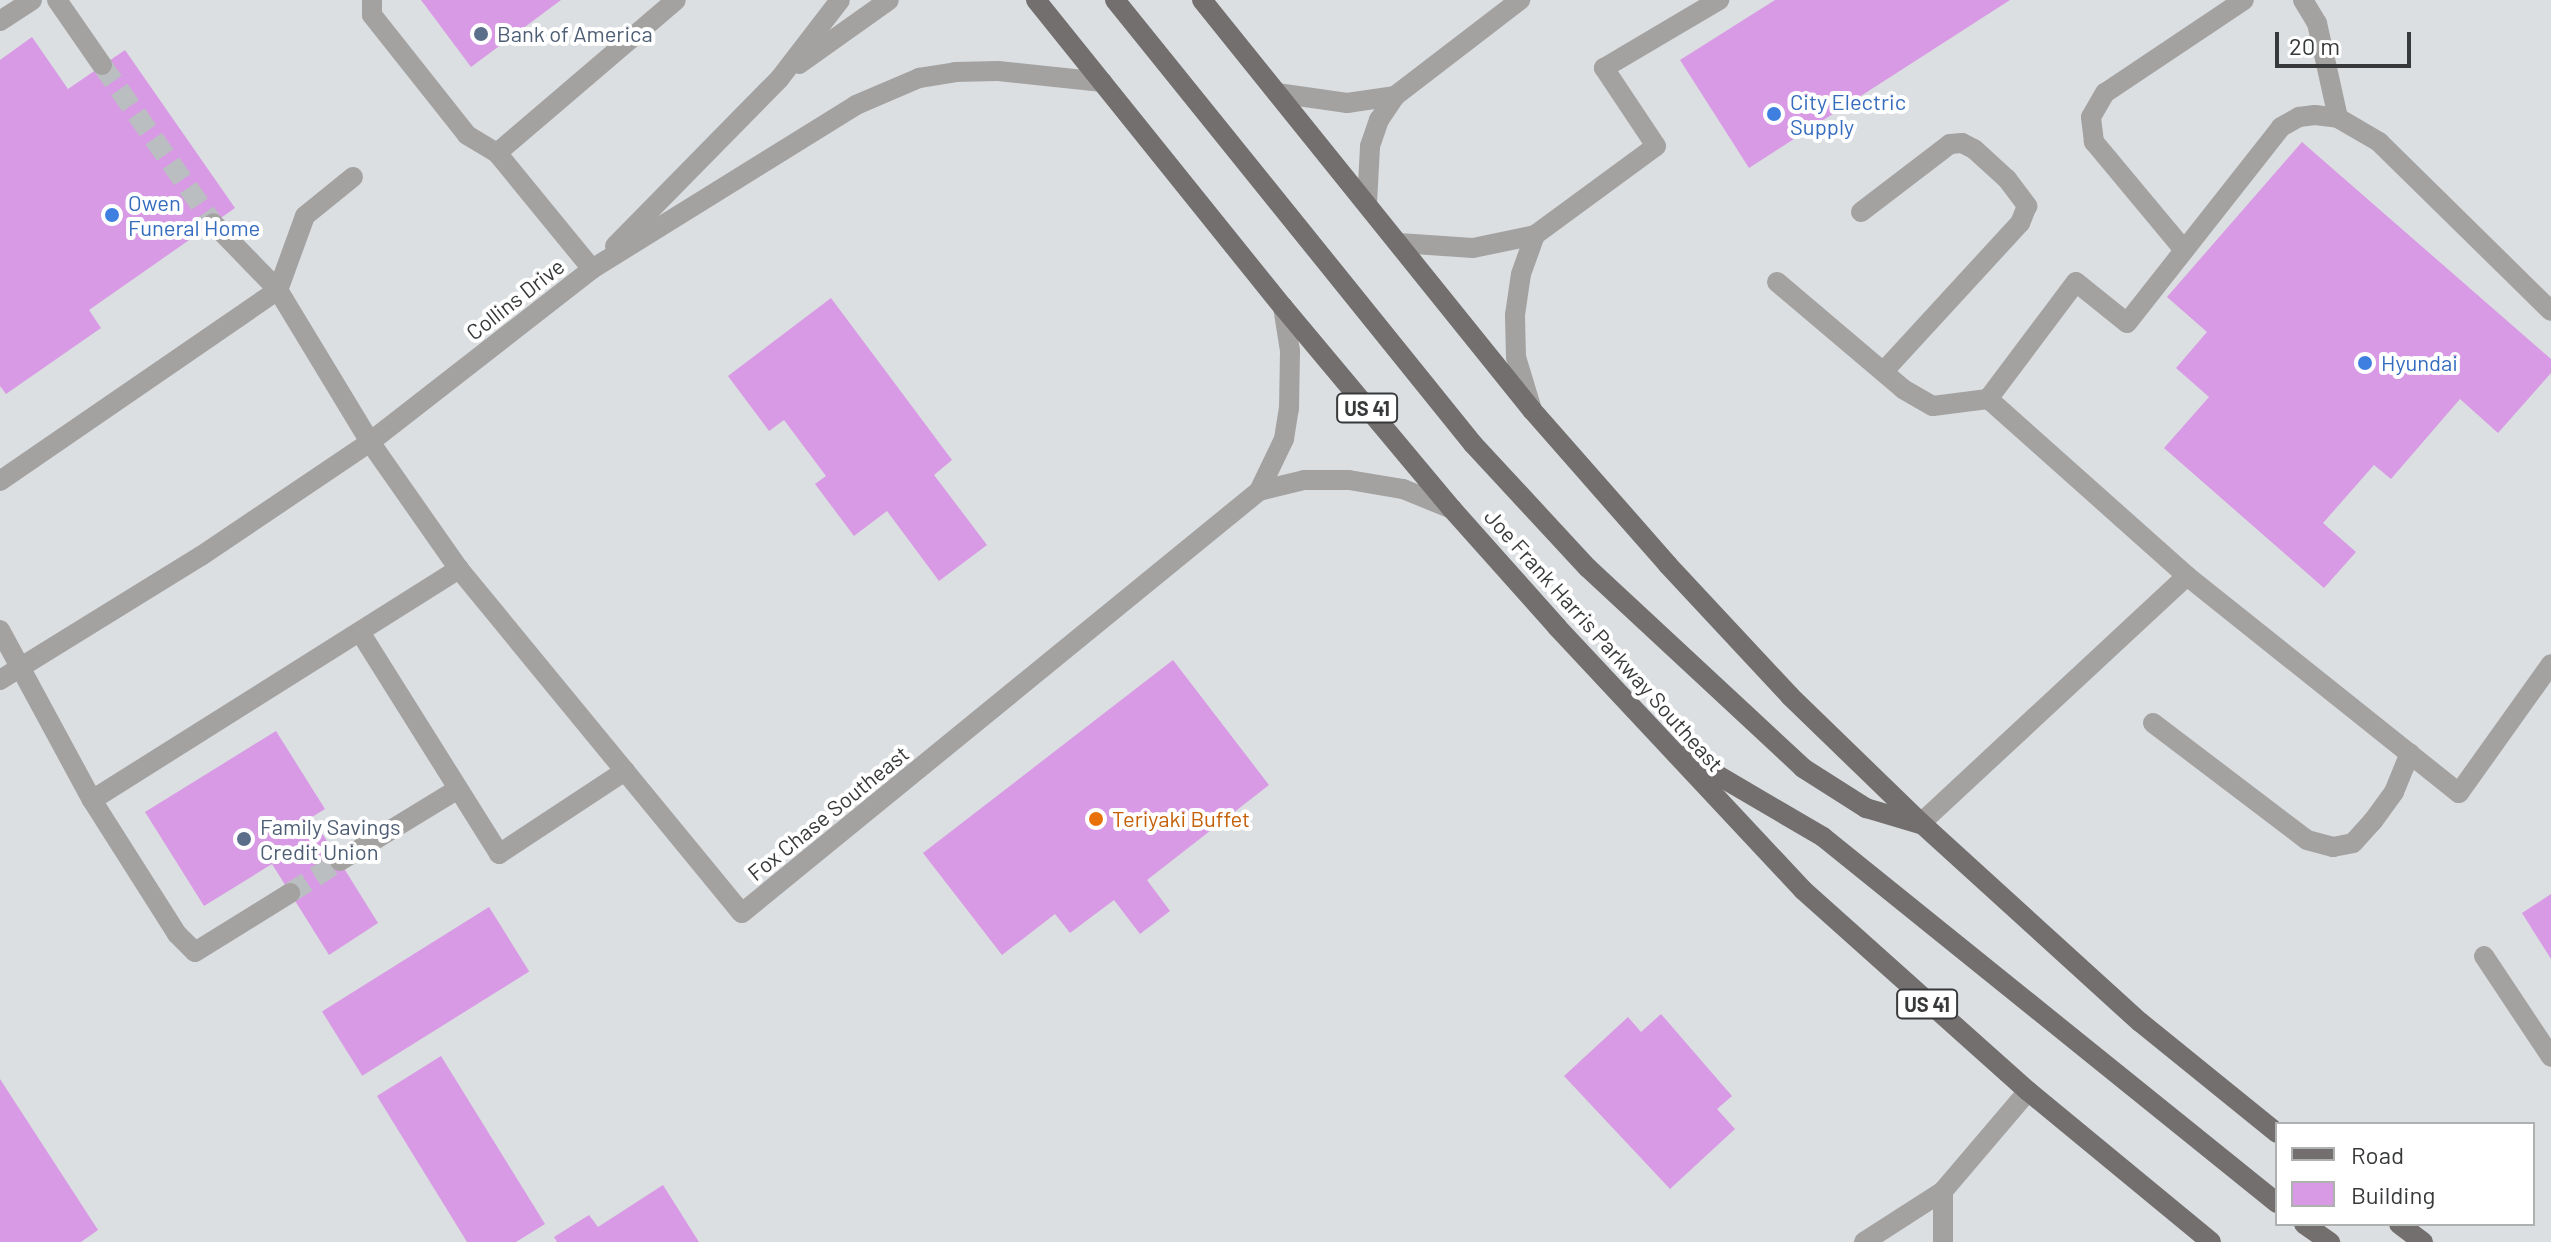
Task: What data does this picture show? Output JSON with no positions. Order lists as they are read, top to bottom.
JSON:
{
  "streets": {
    "main road": ["US 41", "Joe Frank Harris Parkway Southeast"],
    "street": ["Collins Drive", "Fox Chase Southeast"]
  },
  "crossings": [
    ["Collins Drive", "Joe Frank Harris Parkway Southeast"],
    ["Collins Drive", "Fox Chase Southeast"],
    ["Joe Frank Harris Parkway Southeast", "Fox Chase Southeast"]
  ],
  "places": [
    "Bank of America",
    "City Electric Supply",
    "Owen Funeral Home",
    "Hyundai",
    "Teriyaki Buffet",
    "Family Savings Credit Union"
  ],
  "legend": ["Road", "Building"],
  "scale_bar": "20 m"
}
